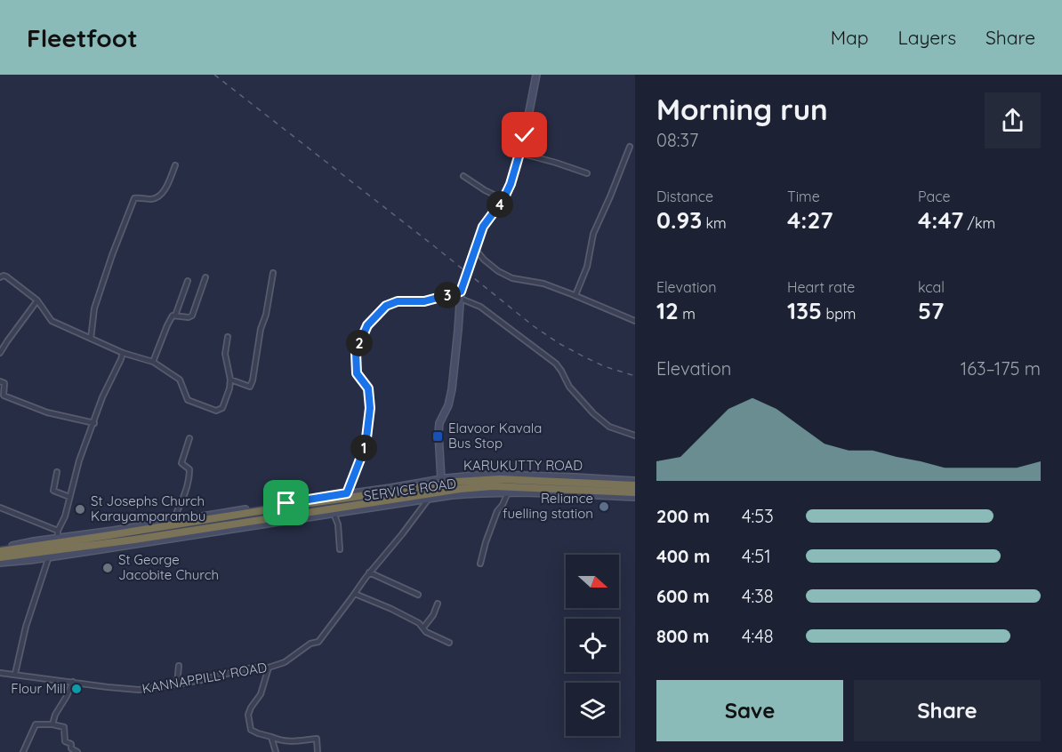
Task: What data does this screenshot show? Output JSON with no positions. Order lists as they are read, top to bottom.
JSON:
{
  "streets": {
    "street": ["KARUKUTTY ROAD", "SERVICE ROAD", "KANNAPPILLY ROAD"]
  },
  "crossings": [
    ["SERVICE ROAD", "KANNAPPILLY ROAD"]
  ],
  "places": {
    "transit": ["Elavoor Kavala Bus Stop"],
    "other": [
      "Reliance fuelling station",
      "St Josephs Church Karayamparambu",
      "St George Jacobite Church",
      "Flour Mill"
    ]
  },
  "north": "right",
  "page": {
    "header": "Fleetfoot",
    "nav": ["Map", "Layers", "Share"],
    "heading": ["Morning run", "08:37"],
    "stats": [
      ["Distance", "0.93 km"],
      ["Time", "4:27"],
      ["Pace", "4:47 /km"],
      ["Elevation", "12 m"],
      ["Heart rate", "135 bpm"],
      ["kcal", "57"]
    ],
    "pins": [
      "4",
      "3",
      "2",
      "1"
    ],
    "chart": ["Elevation", "163–175 m"],
    "list": [
      {
        "name": "200 m",
        "note": "4:53"
      },
      {
        "name": "400 m",
        "note": "4:51"
      },
      {
        "name": "600 m",
        "note": "4:38"
      },
      {
        "name": "800 m",
        "note": "4:48"
      }
    ],
    "buttons": ["Save", "Share"]
  }
}
